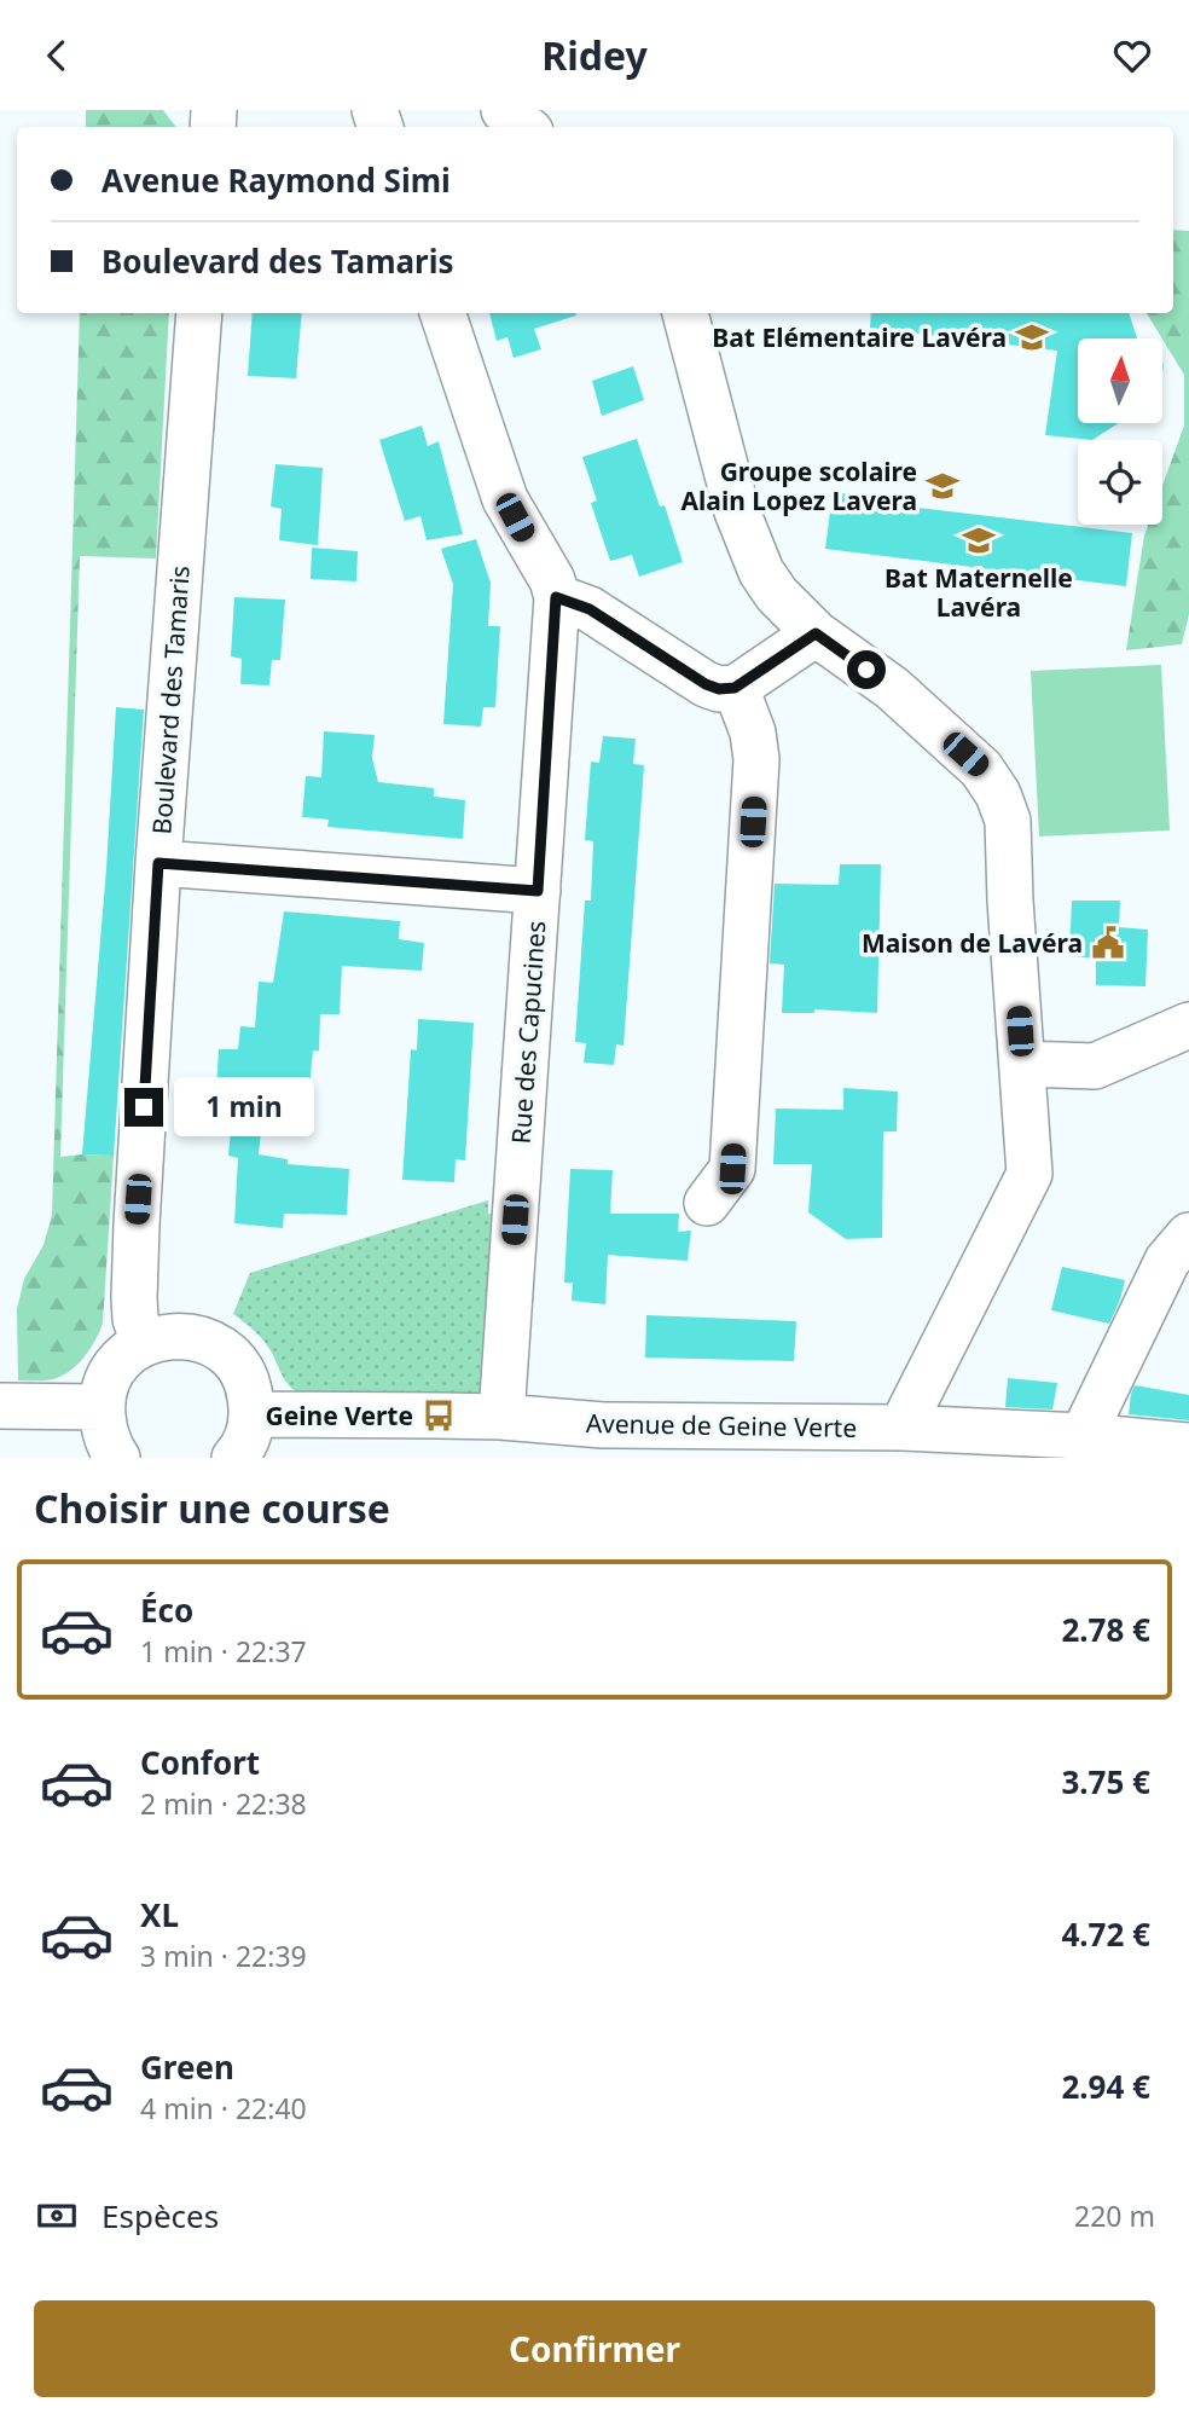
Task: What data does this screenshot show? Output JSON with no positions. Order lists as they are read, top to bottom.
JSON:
{
  "streets": {
    "street": ["Boulevard des Tamaris", "Rue des Capucines", "Avenue de Geine Verte"]
  },
  "crossings": [
    ["Rue des Capucines", "Avenue de Geine Verte"]
  ],
  "places": {
    "school or university": ["Bat Elémentaire Lavéra", "Groupe scolaire Alain Lopez Lavera", "Bat Maternelle Lavéra"],
    "public building": ["Maison de Lavéra"],
    "bus stop": ["Geine Verte"]
  },
  "north": "top",
  "page": {
    "header": "Ridey",
    "banner": ["Avenue Raymond Simi", "Boulevard des Tamaris"],
    "bubble": "1 min",
    "heading": "Choisir une course",
    "list": [
      {
        "name": "Éco",
        "note": "1 min · 22:37",
        "value": "2.78 €"
      },
      {
        "name": "Confort",
        "note": "2 min · 22:38",
        "value": "3.75 €"
      },
      {
        "name": "XL",
        "note": "3 min · 22:39",
        "value": "4.72 €"
      },
      {
        "name": "Green",
        "note": "4 min · 22:40",
        "value": "2.94 €"
      }
    ],
    "pay": ["Espèces", "220 m"],
    "buttons": "Confirmer"
  }
}
